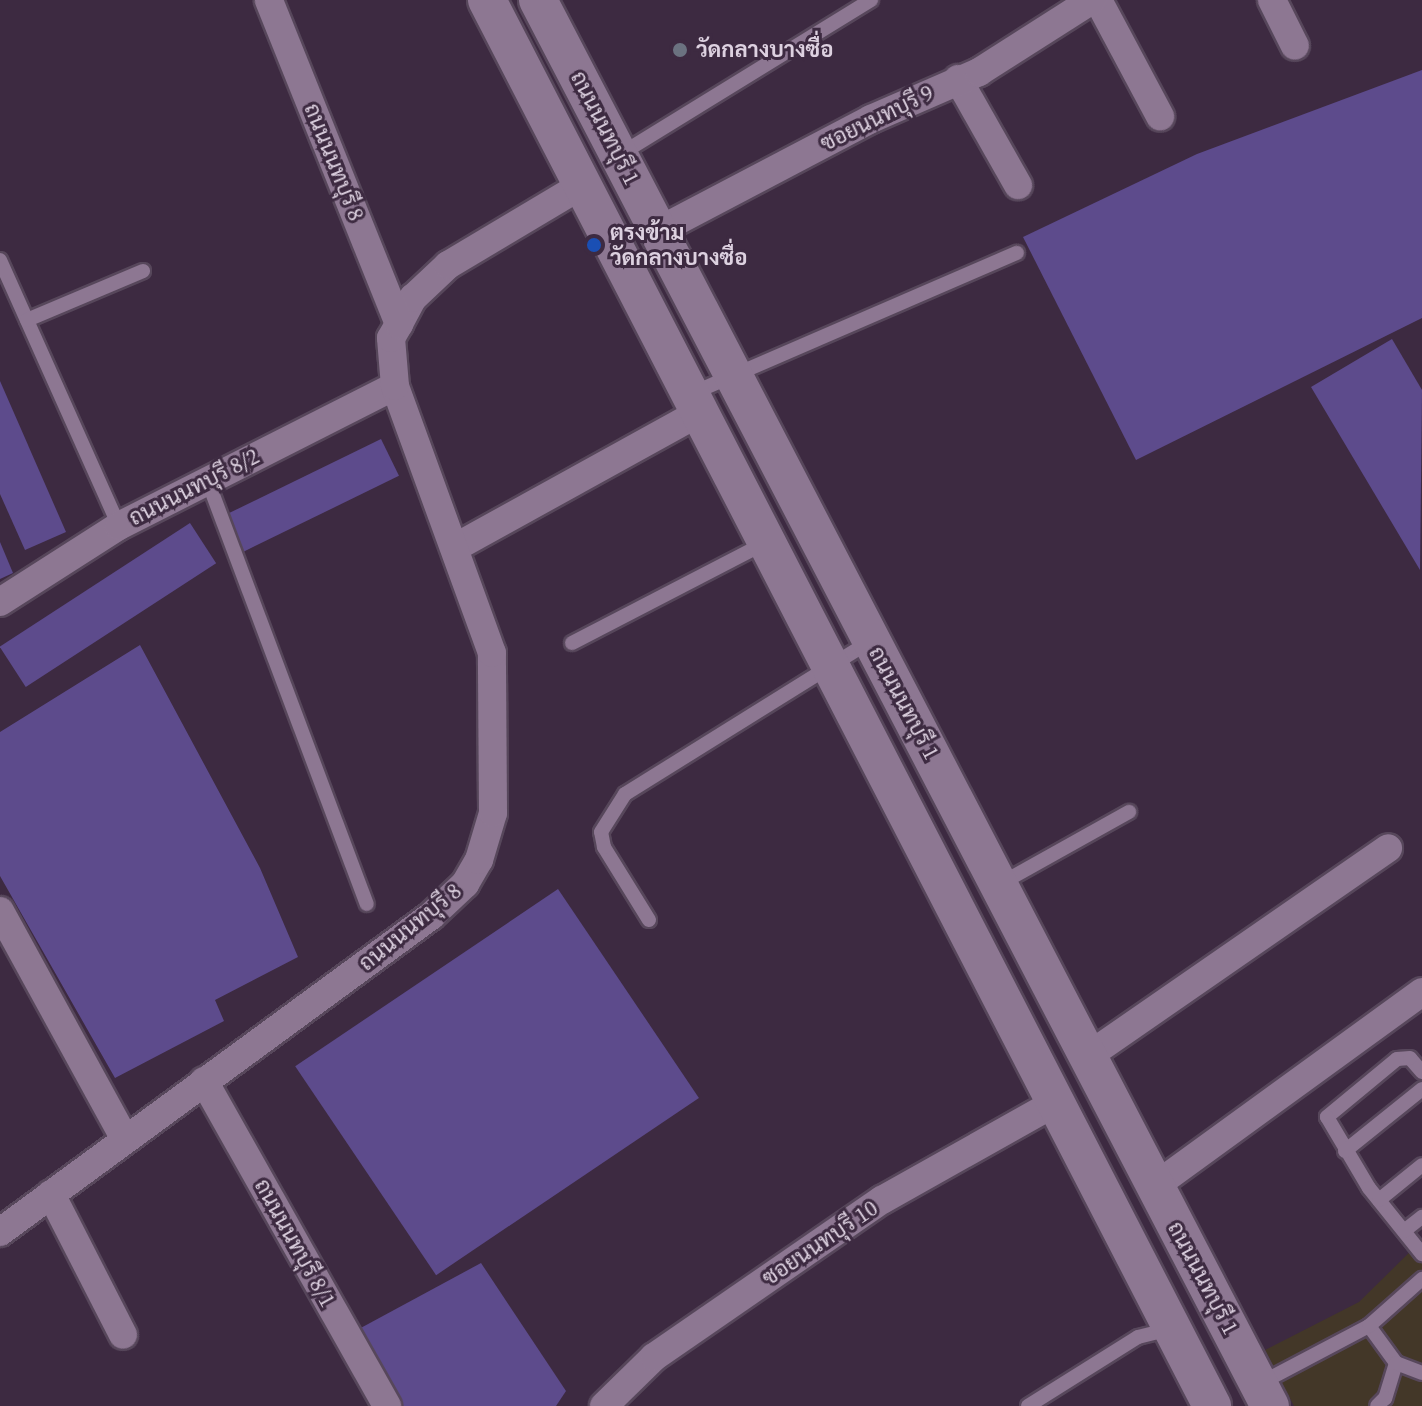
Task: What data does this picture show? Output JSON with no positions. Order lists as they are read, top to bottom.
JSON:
{
  "streets": {
    "main road": ["ถนนนนทบุรี 1"],
    "street": [
      "ซอยนนทบุรี 9",
      "ถนนนนทบุรี 8",
      "ถนนนนทบุรี 8/2",
      "ถนนนนทบุรี 8/1",
      "ซอยนนทบุรี 10"
    ]
  },
  "crossings": [
    ["ซอยนนทบุรี 9", "ถนนนนทบุรี 1"],
    ["ถนนนนทบุรี 8", "ถนนนนทบุรี 8/2"],
    ["ถนนนนทบุรี 8", "ถนนนนทบุรี 8/1"]
  ],
  "places": ["วัดกลางบางซื่อ", "ตรงข้าม วัดกลางบางซื่อ"]
}
